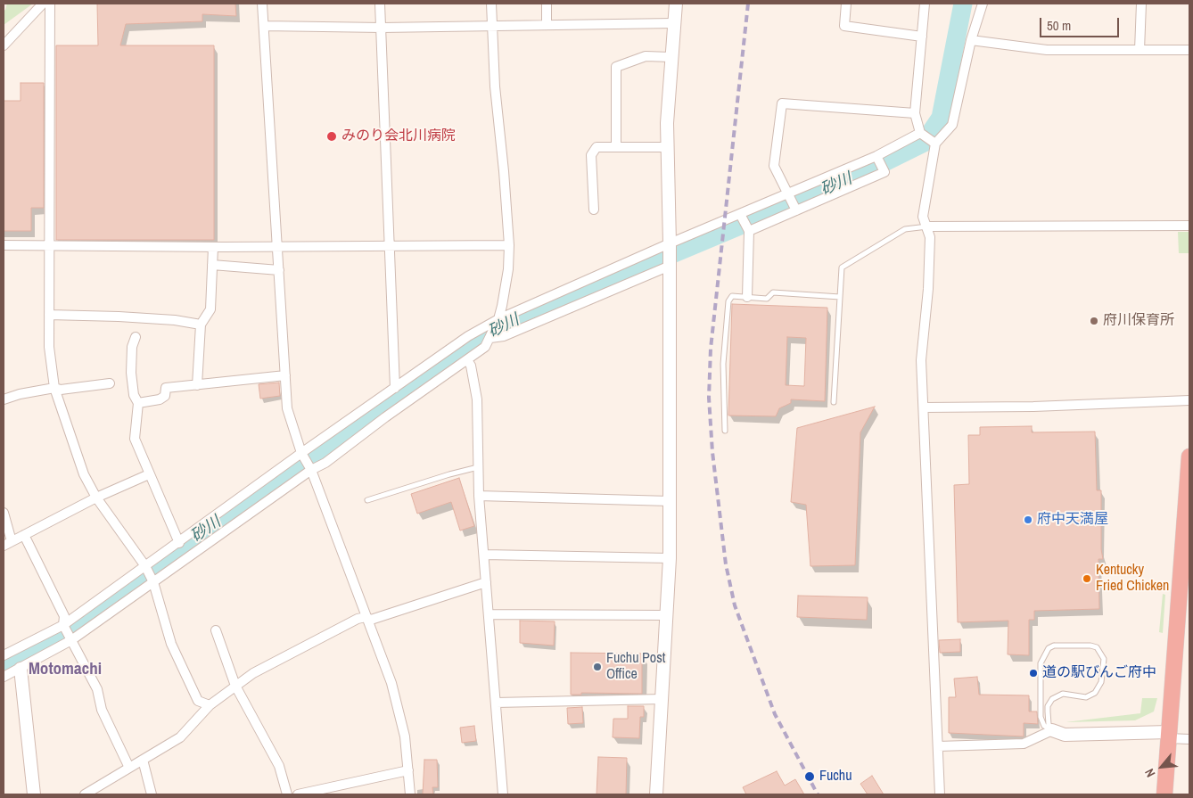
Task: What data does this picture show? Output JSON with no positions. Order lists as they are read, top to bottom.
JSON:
{
  "districts": ["Motomachi"],
  "water": ["砂川"],
  "places": [
    "みのり会北川病院",
    "府川保育所",
    "府中天満屋",
    "Kentucky Fried Chicken",
    "Fuchu Post Office",
    "道の駅びんご府中",
    "Fuchu"
  ],
  "scale_bar": "50 m",
  "north": "bottom left"
}
